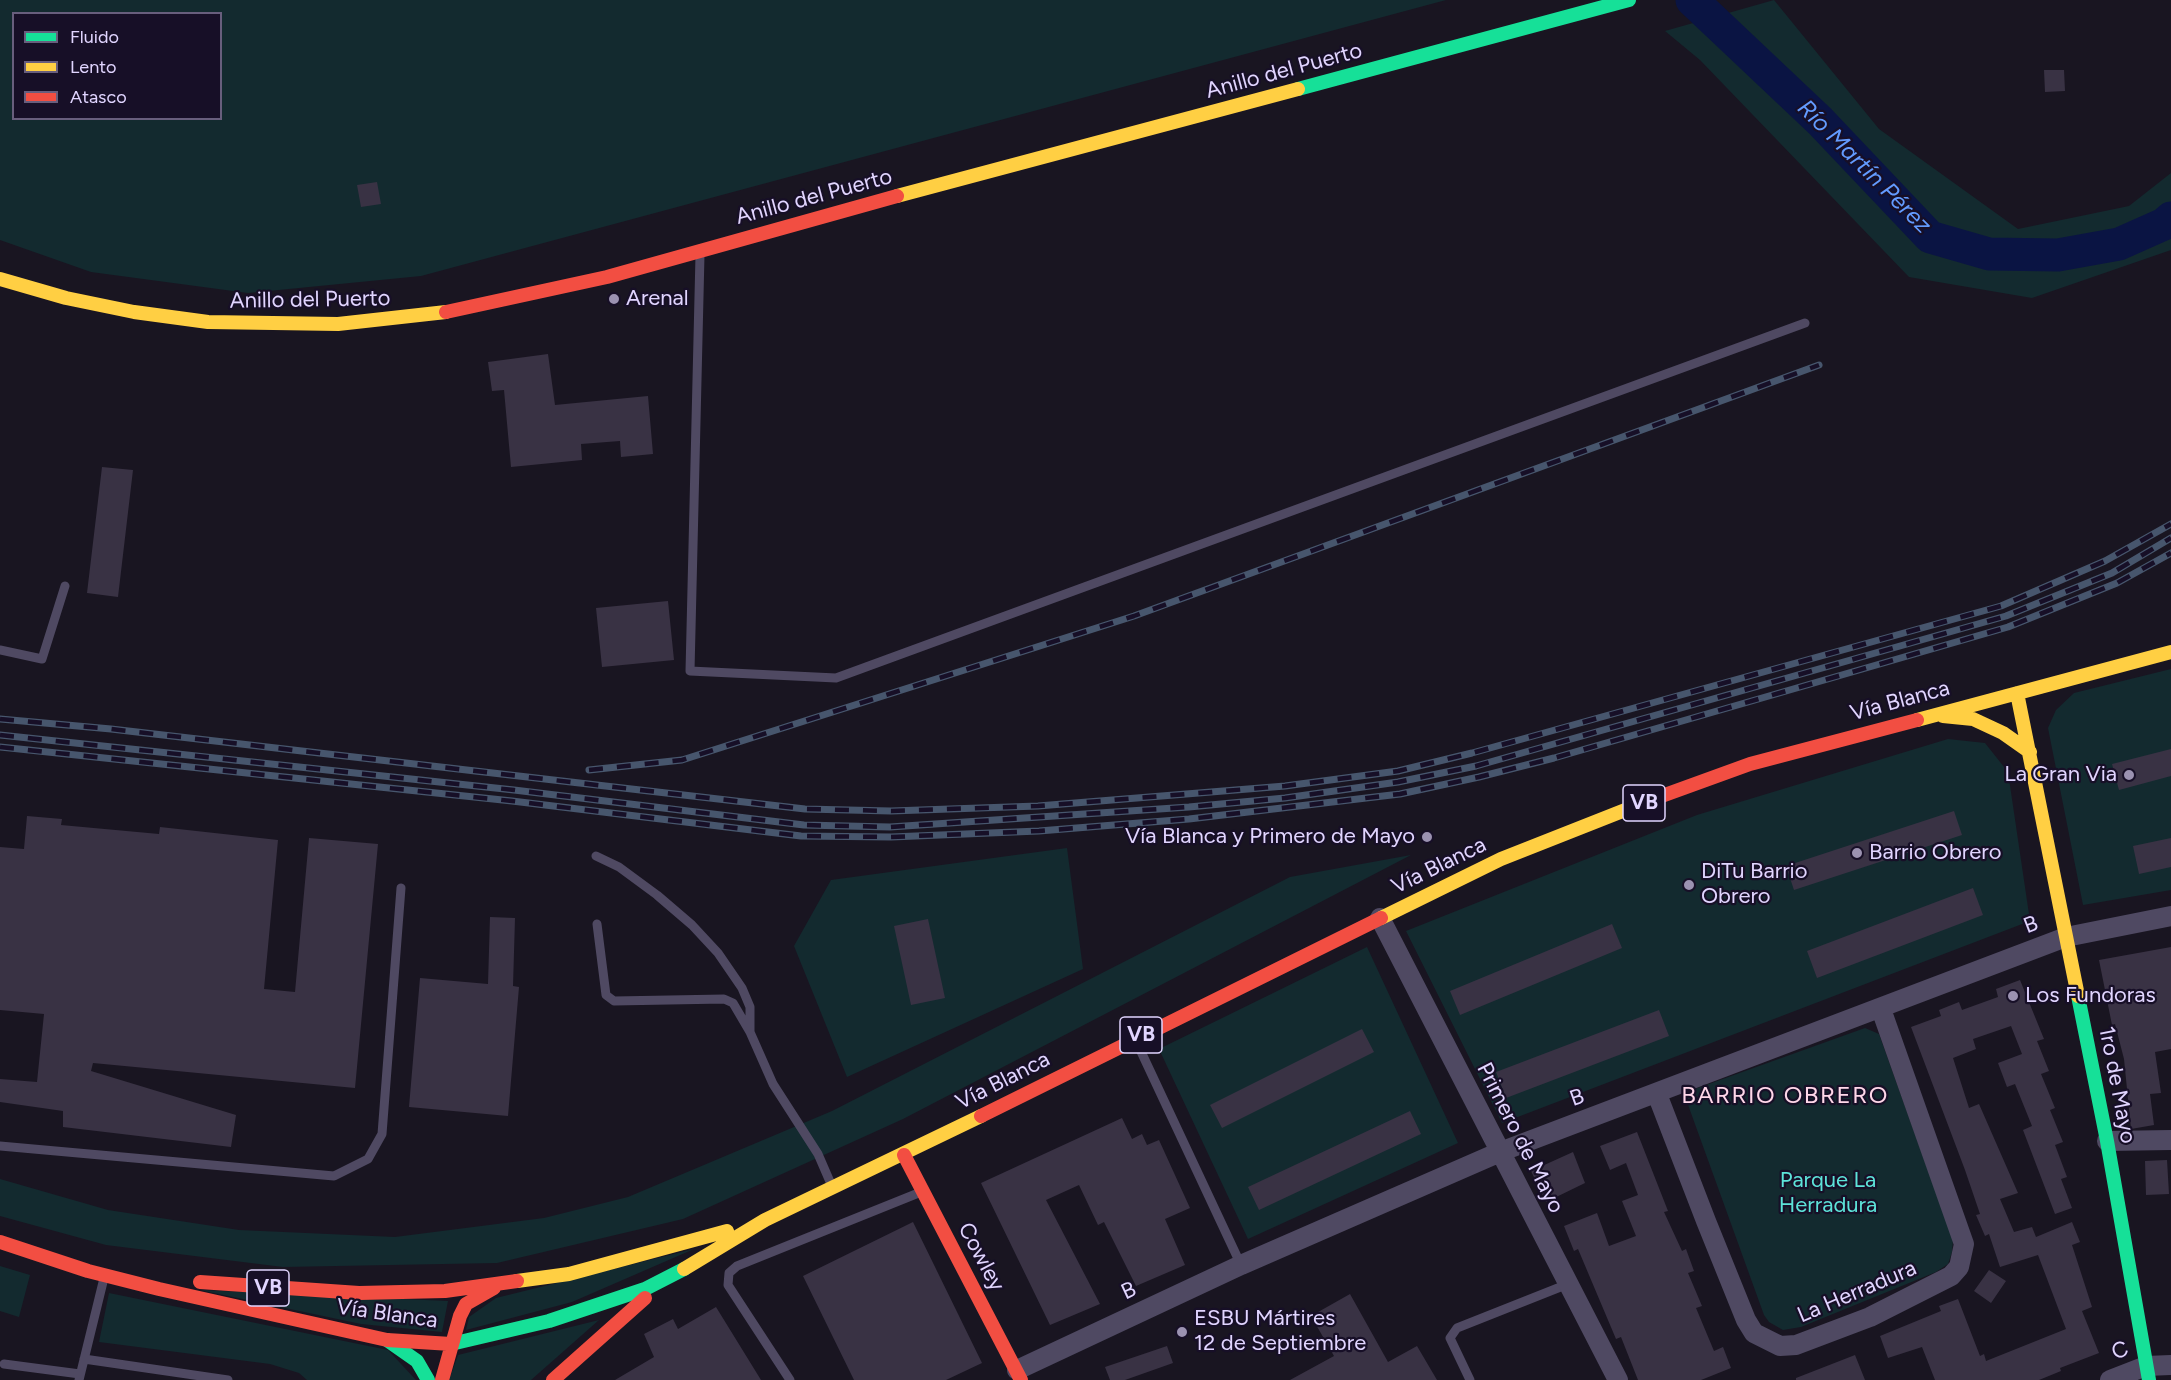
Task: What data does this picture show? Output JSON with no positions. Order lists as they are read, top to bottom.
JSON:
{
  "streets": {
    "main road": [
      "Anillo del Puerto",
      "Vía Blanca",
      "VB",
      "1ro de Mayo",
      "Cowley"
    ],
    "street": [
      "B",
      "Primero de Mayo",
      "La Herradura",
      "C"
    ]
  },
  "crossings": [
    ["Vía Blanca", "1ro de Mayo"],
    ["Vía Blanca", "Primero de Mayo"],
    ["Vía Blanca", "Cowley"],
    ["B", "1ro de Mayo"],
    ["B", "Primero de Mayo"],
    ["B", "Cowley"],
    ["B", "La Herradura"],
    ["1ro de Mayo", "C"]
  ],
  "districts": ["BARRIO OBRERO"],
  "water": ["Río Martín Pérez"],
  "parks": ["Parque La Herradura"],
  "places": [
    "Arenal",
    "La Gran Via",
    "Vía Blanca y Primero de Mayo",
    "Barrio Obrero",
    "DiTu Barrio Obrero",
    "Los Fundoras",
    "ESBU Mártires 12 de Septiembre"
  ],
  "legend": ["Fluido", "Lento", "Atasco"]
}
